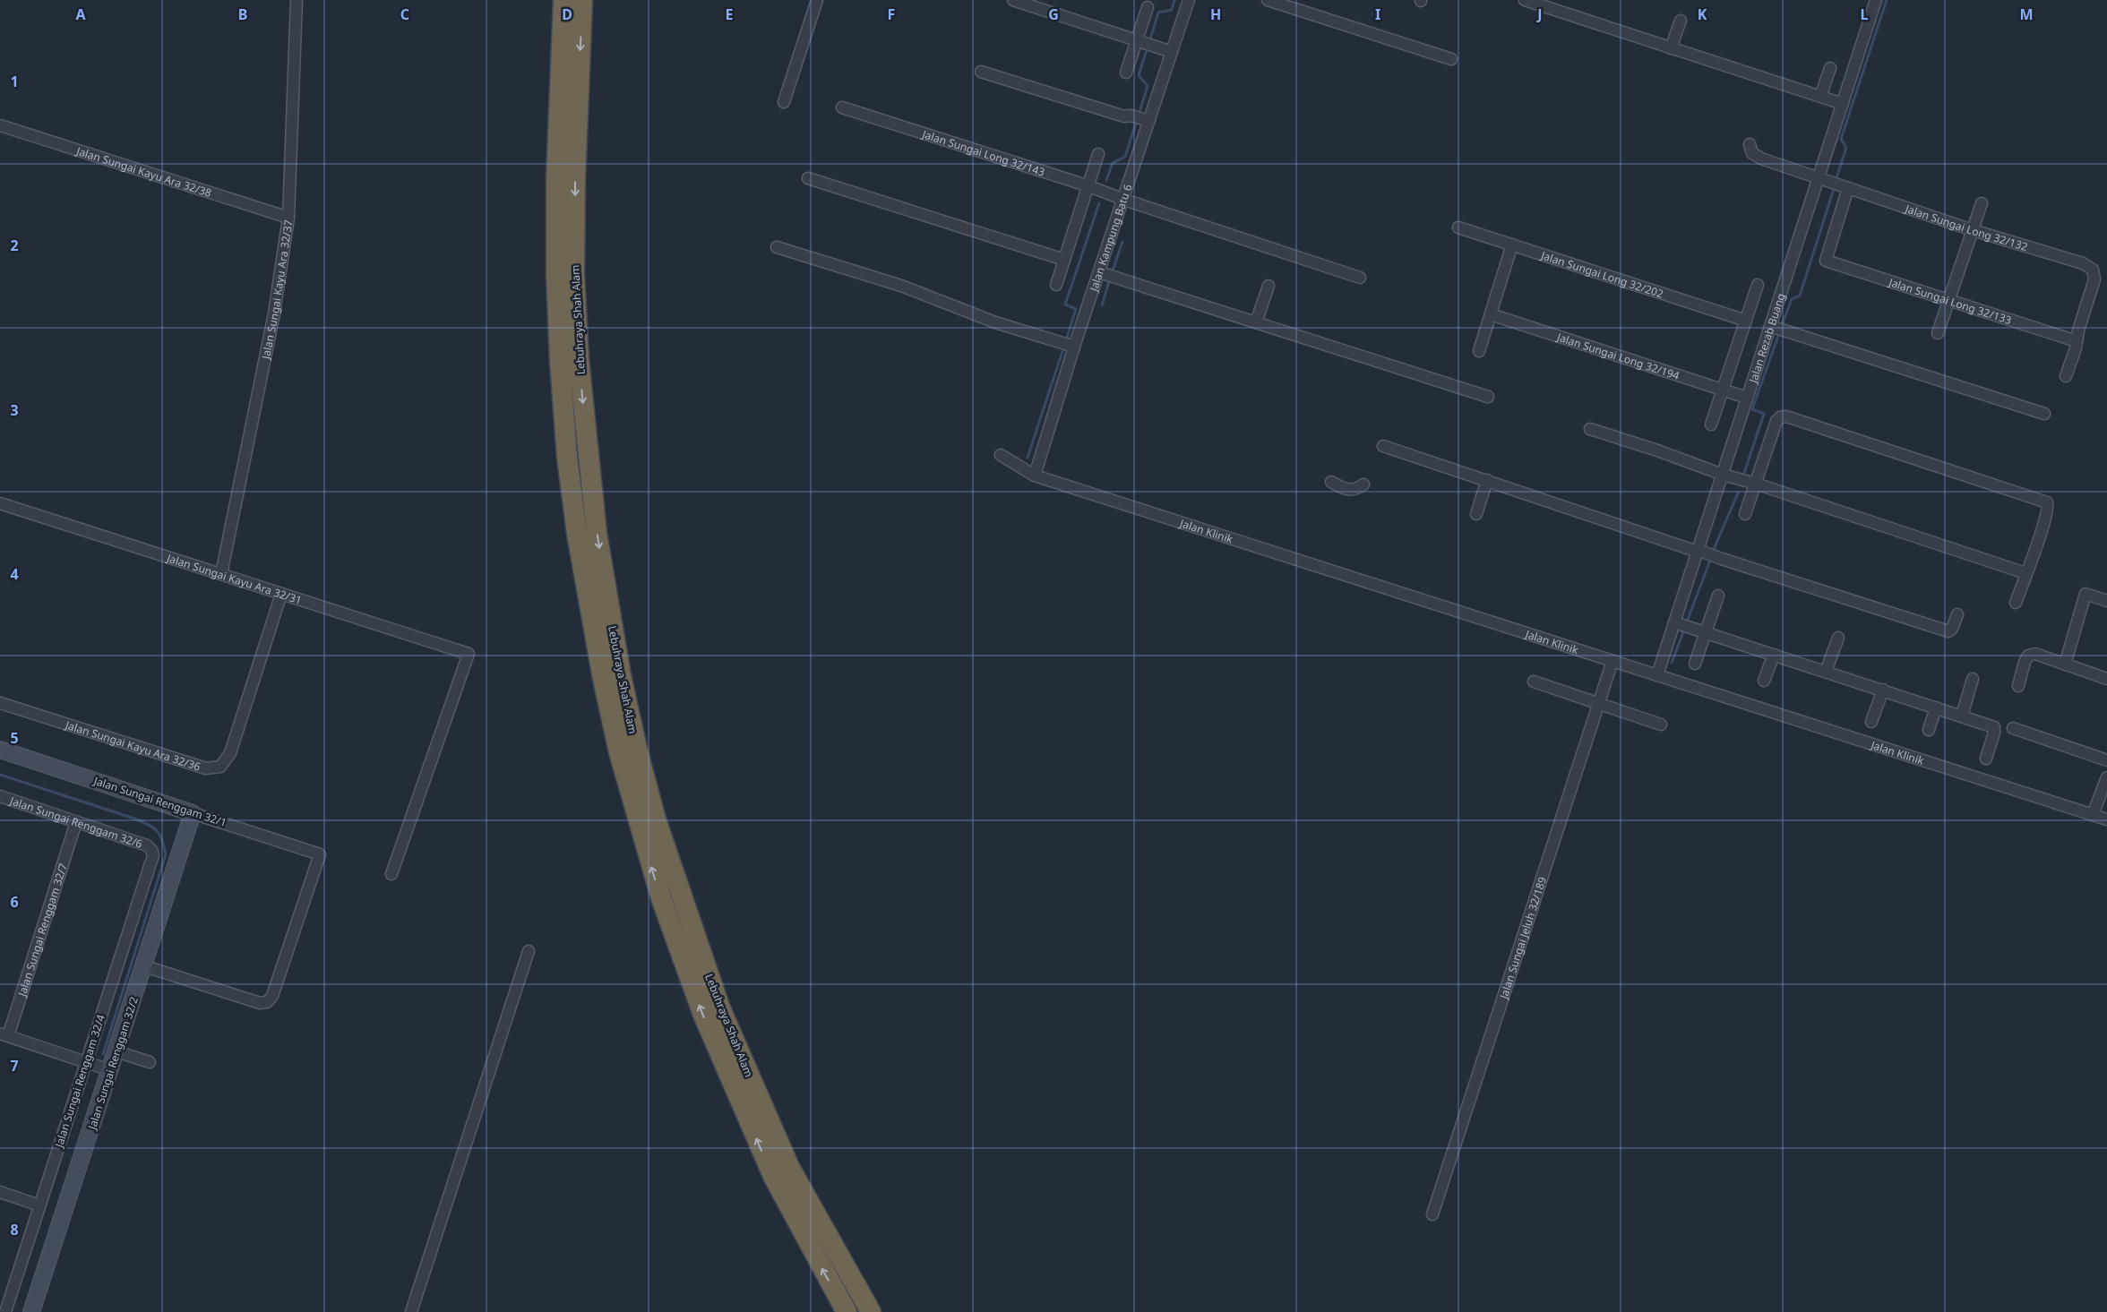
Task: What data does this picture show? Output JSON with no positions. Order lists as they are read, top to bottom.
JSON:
{
  "streets": {
    "highway": ["Lebuhraya Shah Alam"],
    "street": [
      "Jalan Sungai Long 32/143",
      "Jalan Sungai Kayu Ara 32/38",
      "Jalan Sungai Long 32/132",
      "Jalan Kampung Batu 6",
      "Jalan Sungai Long 32/202",
      "Jalan Sungai Kayu Ara 32/37",
      "Jalan Sungai Long 32/133",
      "Jalan Rezab Buang",
      "Jalan Sungai Long 32/194",
      "Jalan Klinik",
      "Jalan Sungai Kayu Ara 32/31",
      "Jalan Sungai Kayu Ara 32/36",
      "Jalan Sungai Renggam 32/1",
      "Jalan Sungai Renggam 32/6",
      "Jalan Sungai Renggam 32/7",
      "Jalan Sungai Jeluh 32/189",
      "Jalan Sungai Renggam 32/2",
      "Jalan Sungai Renggam 32/4"
    ]
  },
  "crossings": [
    ["Jalan Sungai Long 32/143", "Jalan Kampung Batu 6"],
    ["Jalan Sungai Kayu Ara 32/38", "Jalan Sungai Kayu Ara 32/37"],
    ["Jalan Sungai Long 32/132", "Jalan Sungai Long 32/133"],
    ["Jalan Sungai Long 32/132", "Jalan Rezab Buang"],
    ["Jalan Kampung Batu 6", "Jalan Klinik"],
    ["Jalan Sungai Kayu Ara 32/37", "Jalan Sungai Kayu Ara 32/31"],
    ["Jalan Rezab Buang", "Jalan Sungai Long 32/194"],
    ["Jalan Rezab Buang", "Jalan Klinik"],
    ["Jalan Klinik", "Jalan Sungai Jeluh 32/189"],
    ["Jalan Sungai Kayu Ara 32/31", "Jalan Sungai Kayu Ara 32/36"],
    ["Jalan Sungai Renggam 32/1", "Jalan Sungai Renggam 32/2"],
    ["Jalan Sungai Renggam 32/6", "Jalan Sungai Renggam 32/7"],
    ["Jalan Sungai Renggam 32/6", "Jalan Sungai Renggam 32/4"]
  ],
  "grid": {
    "columns": [
      "A",
      "B",
      "C",
      "D",
      "E",
      "F",
      "G",
      "H",
      "I",
      "J",
      "K",
      "L",
      "M"
    ],
    "rows": [
      "1",
      "2",
      "3",
      "4",
      "5",
      "6",
      "7",
      "8"
    ]
  }
}
